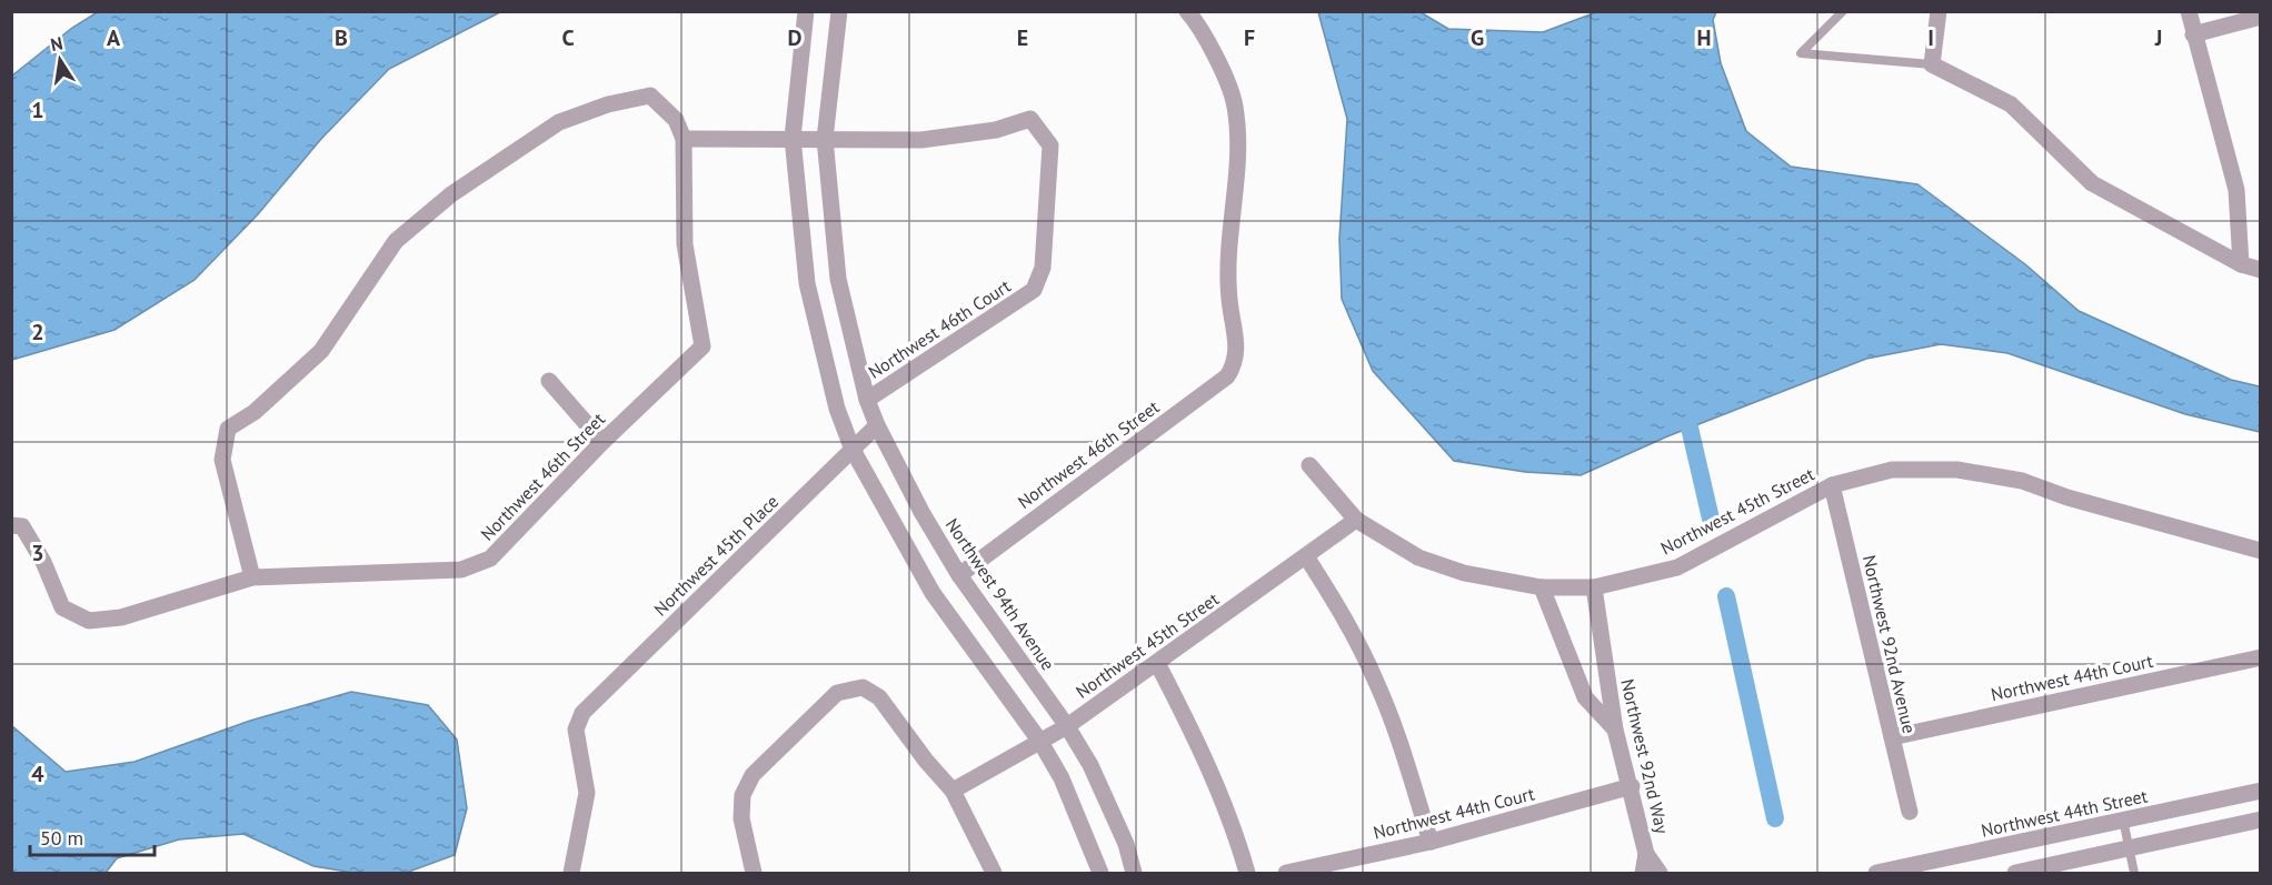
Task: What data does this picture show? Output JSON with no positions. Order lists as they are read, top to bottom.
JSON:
{
  "streets": {
    "street": [
      "Northwest 46th Court",
      "Northwest 46th Street",
      "Northwest 45th Street",
      "Northwest 45th Place",
      "Northwest 94th Avenue",
      "Northwest 92nd Avenue",
      "Northwest 44th Court",
      "Northwest 92nd Way",
      "Northwest 44th Street"
    ]
  },
  "crossings": [
    ["Northwest 46th Court", "Northwest 94th Avenue"],
    ["Northwest 46th Street", "Northwest 94th Avenue"],
    ["Northwest 45th Street", "Northwest 94th Avenue"],
    ["Northwest 45th Street", "Northwest 92nd Avenue"],
    ["Northwest 45th Street", "Northwest 92nd Way"],
    ["Northwest 45th Place", "Northwest 94th Avenue"],
    ["Northwest 92nd Avenue", "Northwest 44th Court"],
    ["Northwest 44th Court", "Northwest 92nd Way"]
  ],
  "scale_bar": "50 m",
  "north": "top",
  "grid": {
    "columns": [
      "A",
      "B",
      "C",
      "D",
      "E",
      "F",
      "G",
      "H",
      "I",
      "J"
    ],
    "rows": [
      "1",
      "2",
      "3",
      "4"
    ]
  }
}
